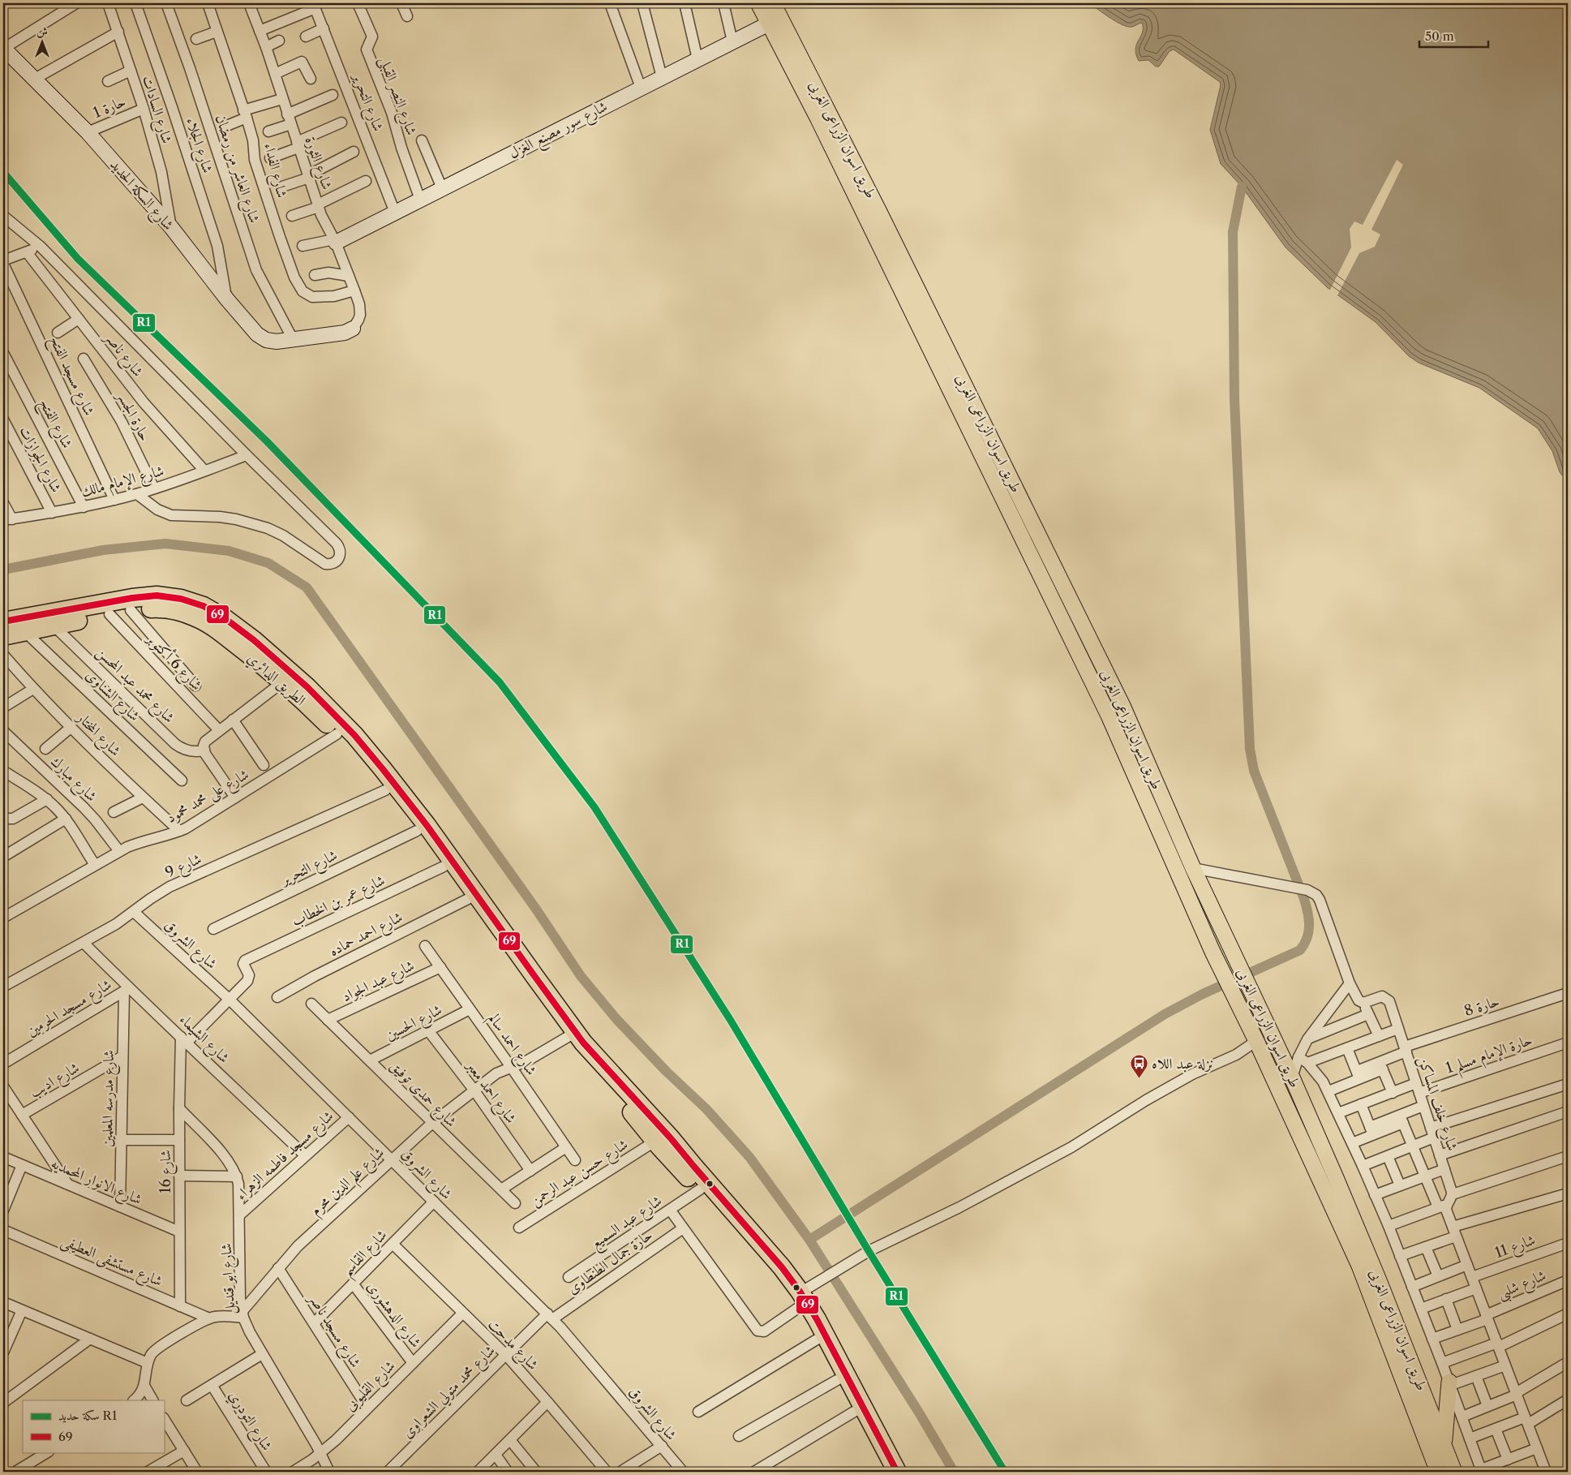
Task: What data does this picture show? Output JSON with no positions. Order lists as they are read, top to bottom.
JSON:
{
  "streets": {
    "highway": ["الطريق الدائري"],
    "main road": ["طريق اسوان الزراعى الغربى"],
    "street": [
      "شارع النصر القبلى",
      "شارع التحرير",
      "حارة 1",
      "شارع السادات",
      "شارع سور مصنع الغزل",
      "شارع الجلاء",
      "شارع الثورة",
      "شارع العاشر من رمضان",
      "شارع الفداء",
      "شارع السكة الحديد",
      "شارع ناصر",
      "شارع مسجد الفتح",
      "حارة الجسر",
      "شارع الفتح",
      "شارع الجوازات",
      "شارع الإمام مالك",
      "شارع 6 أكتوبر",
      "شارع محمد عبد المحسن",
      "شارع الشناوى",
      "شارع المختار",
      "شارع مبارك",
      "شارع على محمد محمود",
      "شارع 9",
      "شارع عمر بن الخطاب",
      "شارع احمد حماده",
      "شارع الشروق",
      "شارع عبد الجواد",
      "حارة 8",
      "شارع مسجد الحرمين",
      "شارع الحسين",
      "شارع الشيماء",
      "شارع احمد سالم",
      "حارة الإمام مسلم 1",
      "شارع اديب",
      "شارع احمد معبر",
      "شارع حمدى توفيق",
      "شارع مدرسه المعلمين",
      "شارع خلف المساكن",
      "شارع مسجد فاطمه الزهراء",
      "شارع 16",
      "شارع حسن عبد الرحمن",
      "شارع الانوار المحمديه",
      "شارع علم الدين محرم",
      "شارع عبد السميع",
      "شارع 11",
      "شارع القاسم",
      "شارع مستشفى العطيفى",
      "حارة جمال الطنطاوى",
      "شارع ابو قنديل",
      "شارع شلبى",
      "شارع الدهشورى",
      "شارع مسجد ناصر",
      "شارع مدحت",
      "شارع القليوبى",
      "شارع محمد متولي الشعراوى",
      "شارع التودري"
    ]
  },
  "crossings": [
    ["شارع النصر القبلى", "شارع سور مصنع الغزل"],
    ["شارع التحرير", "شارع سور مصنع الغزل"],
    ["شارع التحرير", "الطريق الدائري"],
    ["حارة 1", "شارع السادات"],
    ["حارة 1", "شارع السكة الحديد"],
    ["شارع السادات", "شارع السكة الحديد"],
    ["شارع سور مصنع الغزل", "طريق اسوان الزراعى الغربى"],
    ["شارع سور مصنع الغزل", "شارع الثورة"],
    ["شارع الجلاء", "شارع السكة الحديد"],
    ["شارع الثورة", "شارع الفداء"],
    ["شارع العاشر من رمضان", "شارع السكة الحديد"],
    ["شارع ناصر", "شارع الإمام مالك"],
    ["شارع مسجد الفتح", "شارع الإمام مالك"],
    ["حارة الجسر", "شارع الإمام مالك"],
    ["شارع الفتح", "شارع الإمام مالك"],
    ["شارع الجوازات", "شارع الإمام مالك"],
    ["شارع 6 أكتوبر", "الطريق الدائري"],
    ["الطريق الدائري", "شارع محمد عبد المحسن"],
    ["الطريق الدائري", "شارع الشناوى"],
    ["الطريق الدائري", "شارع على محمد محمود"],
    ["الطريق الدائري", "شارع 9"],
    ["الطريق الدائري", "شارع عمر بن الخطاب"],
    ["الطريق الدائري", "شارع احمد حماده"],
    ["الطريق الدائري", "شارع حسن عبد الرحمن"],
    ["الطريق الدائري", "شارع علم الدين محرم"],
    ["الطريق الدائري", "شارع عبد السميع"],
    ["شارع المختار", "شارع على محمد محمود"],
    ["شارع مبارك", "شارع على محمد محمود"],
    ["شارع 9", "شارع الشروق"],
    ["شارع 9", "شارع الشيماء"],
    ["شارع عمر بن الخطاب", "شارع الشروق"],
    ["شارع الشروق", "شارع مسجد فاطمه الزهراء"],
    ["شارع الشروق", "شارع علم الدين محرم"],
    ["شارع الشروق", "شارع القاسم"],
    ["شارع الشروق", "حارة جمال الطنطاوى"],
    ["شارع الشروق", "شارع محمد متولي الشعراوى"],
    ["شارع عبد الجواد", "شارع احمد سالم"],
    ["شارع عبد الجواد", "شارع حمدى توفيق"],
    ["حارة 8", "شارع خلف المساكن"],
    ["شارع مسجد الحرمين", "شارع الشيماء"],
    ["شارع مسجد الحرمين", "شارع مدرسه المعلمين"],
    ["شارع الحسين", "شارع احمد سالم"],
    ["شارع الحسين", "شارع احمد معبر"],
    ["شارع الحسين", "شارع حمدى توفيق"],
    ["شارع الشيماء", "شارع مدرسه المعلمين"],
    ["شارع الشيماء", "شارع مسجد فاطمه الزهراء"],
    ["شارع الشيماء", "شارع 16"],
    ["شارع احمد سالم", "شارع علم الدين محرم"],
    ["حارة الإمام مسلم 1", "شارع خلف المساكن"],
    ["شارع اديب", "شارع مدرسه المعلمين"],
    ["شارع احمد معبر", "شارع علم الدين محرم"],
    ["شارع حمدى توفيق", "شارع علم الدين محرم"],
    ["شارع مدرسه المعلمين", "شارع الانوار المحمديه"],
    ["شارع مسجد فاطمه الزهراء", "شارع ابو قنديل"],
    ["شارع 16", "شارع الانوار المحمديه"],
    ["شارع 16", "شارع مستشفى العطيفى"],
    ["شارع 16", "شارع ابو قنديل"],
    ["شارع علم الدين محرم", "شارع ابو قنديل"],
    ["شارع علم الدين محرم", "شارع مسجد ناصر"],
    ["شارع القاسم", "شارع الدهشورى"],
    ["شارع القاسم", "شارع مسجد ناصر"],
    ["شارع القاسم", "شارع مدحت"],
    ["حارة جمال الطنطاوى", "شارع محمد متولي الشعراوى"],
    ["شارع ابو قنديل", "شارع القليوبى"],
    ["شارع الدهشورى", "شارع القليوبى"],
    ["شارع مسجد ناصر", "شارع القليوبى"],
    ["شارع مدحت", "شارع القليوبى"],
    ["شارع مدحت", "شارع محمد متولي الشعراوى"]
  ],
  "places": {
    "bus stop": ["نزلة عبد اللاه"]
  },
  "lines": ["rail line R1", "transit line 69"],
  "legend": ["سكة حديد R1", "69"],
  "scale_bar": "50 m",
  "north": "top"
}
